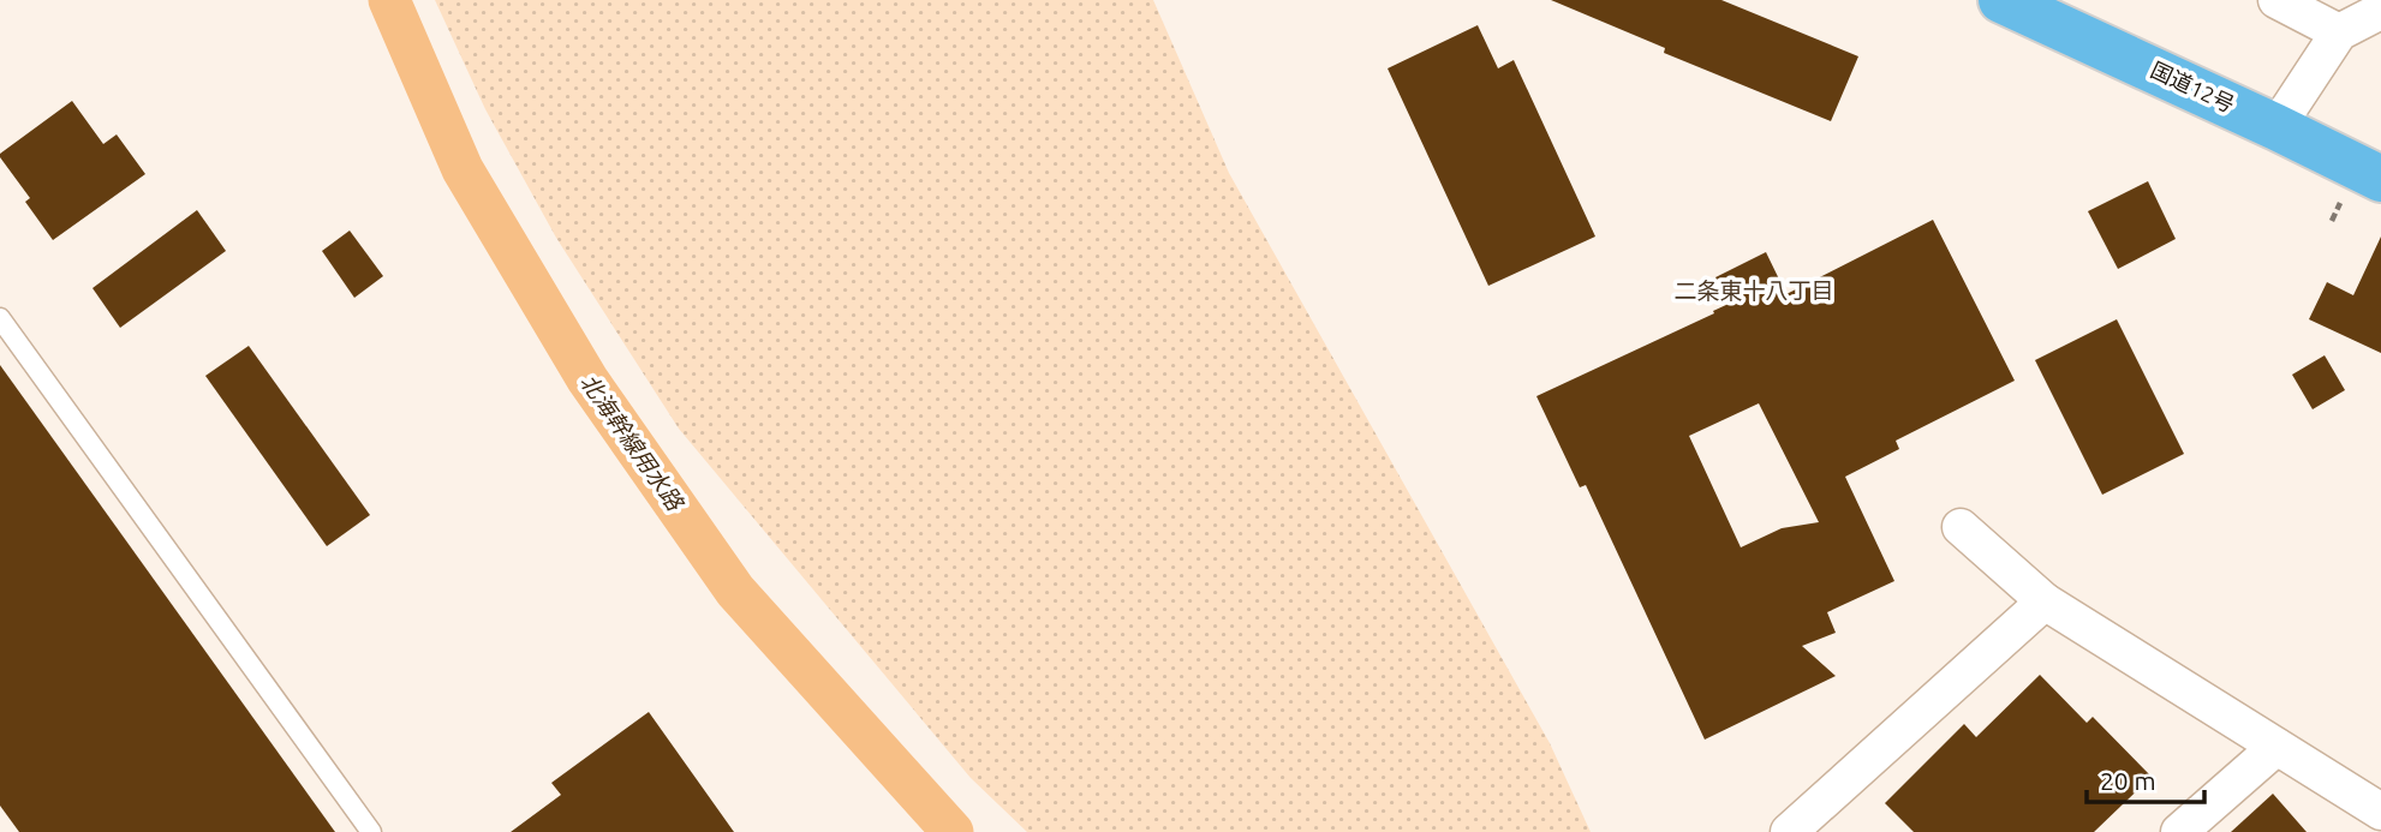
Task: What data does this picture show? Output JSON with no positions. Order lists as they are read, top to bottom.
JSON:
{
  "streets": {
    "highway": ["国道12号"]
  },
  "districts": ["二条東十八丁目"],
  "water": ["北海幹線用水路"],
  "scale_bar": "20 m"
}
